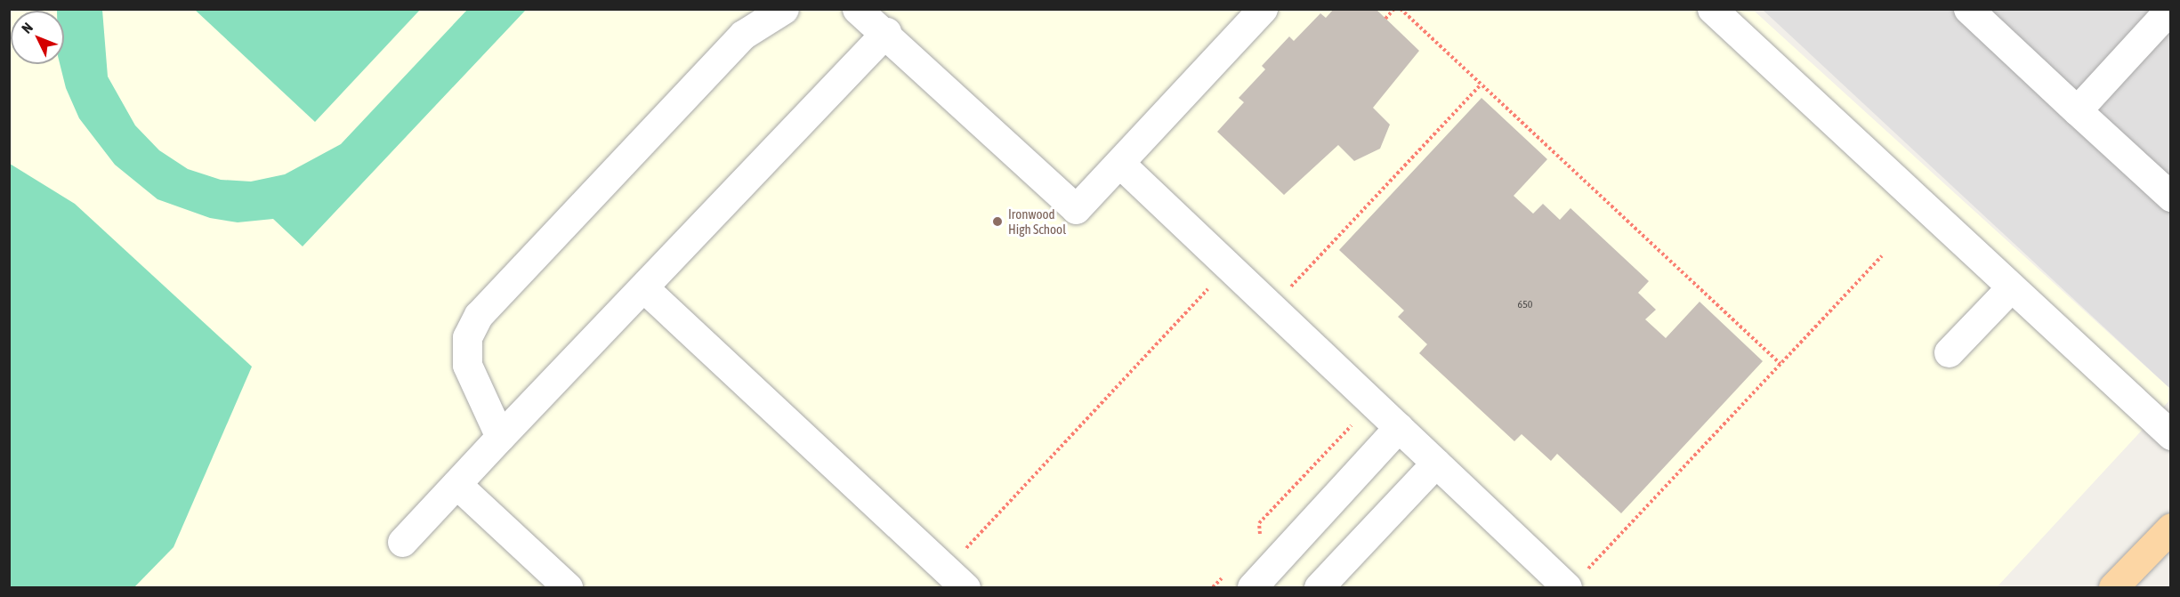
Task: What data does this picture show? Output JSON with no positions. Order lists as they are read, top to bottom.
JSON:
{
  "places": ["Ironwood High School"],
  "house_numbers": ["650"],
  "north": "top left"
}
